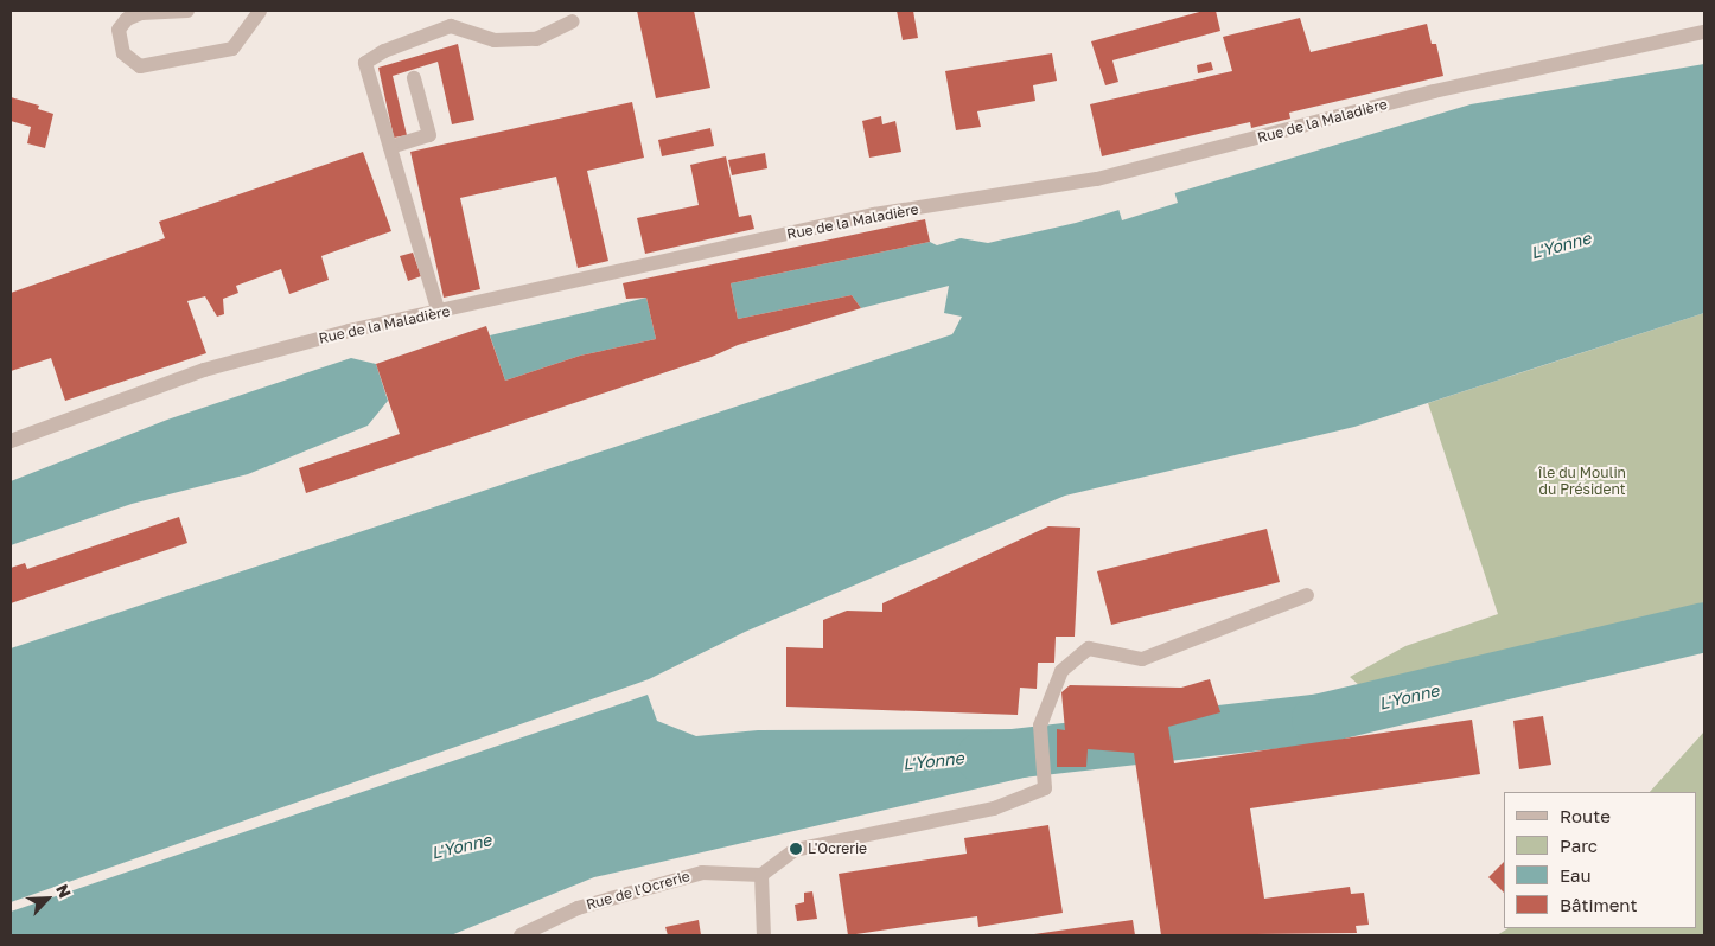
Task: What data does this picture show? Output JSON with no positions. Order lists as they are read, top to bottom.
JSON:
{
  "streets": {
    "street": ["Rue de la Maladière", "Rue de l'Ocrerie"]
  },
  "water": ["L'Yonne"],
  "parks": ["île du Moulin du Président"],
  "places": ["L'Ocrerie"],
  "legend": [
    "Route",
    "Parc",
    "Eau",
    "Bâtiment"
  ],
  "north": "top right"
}
